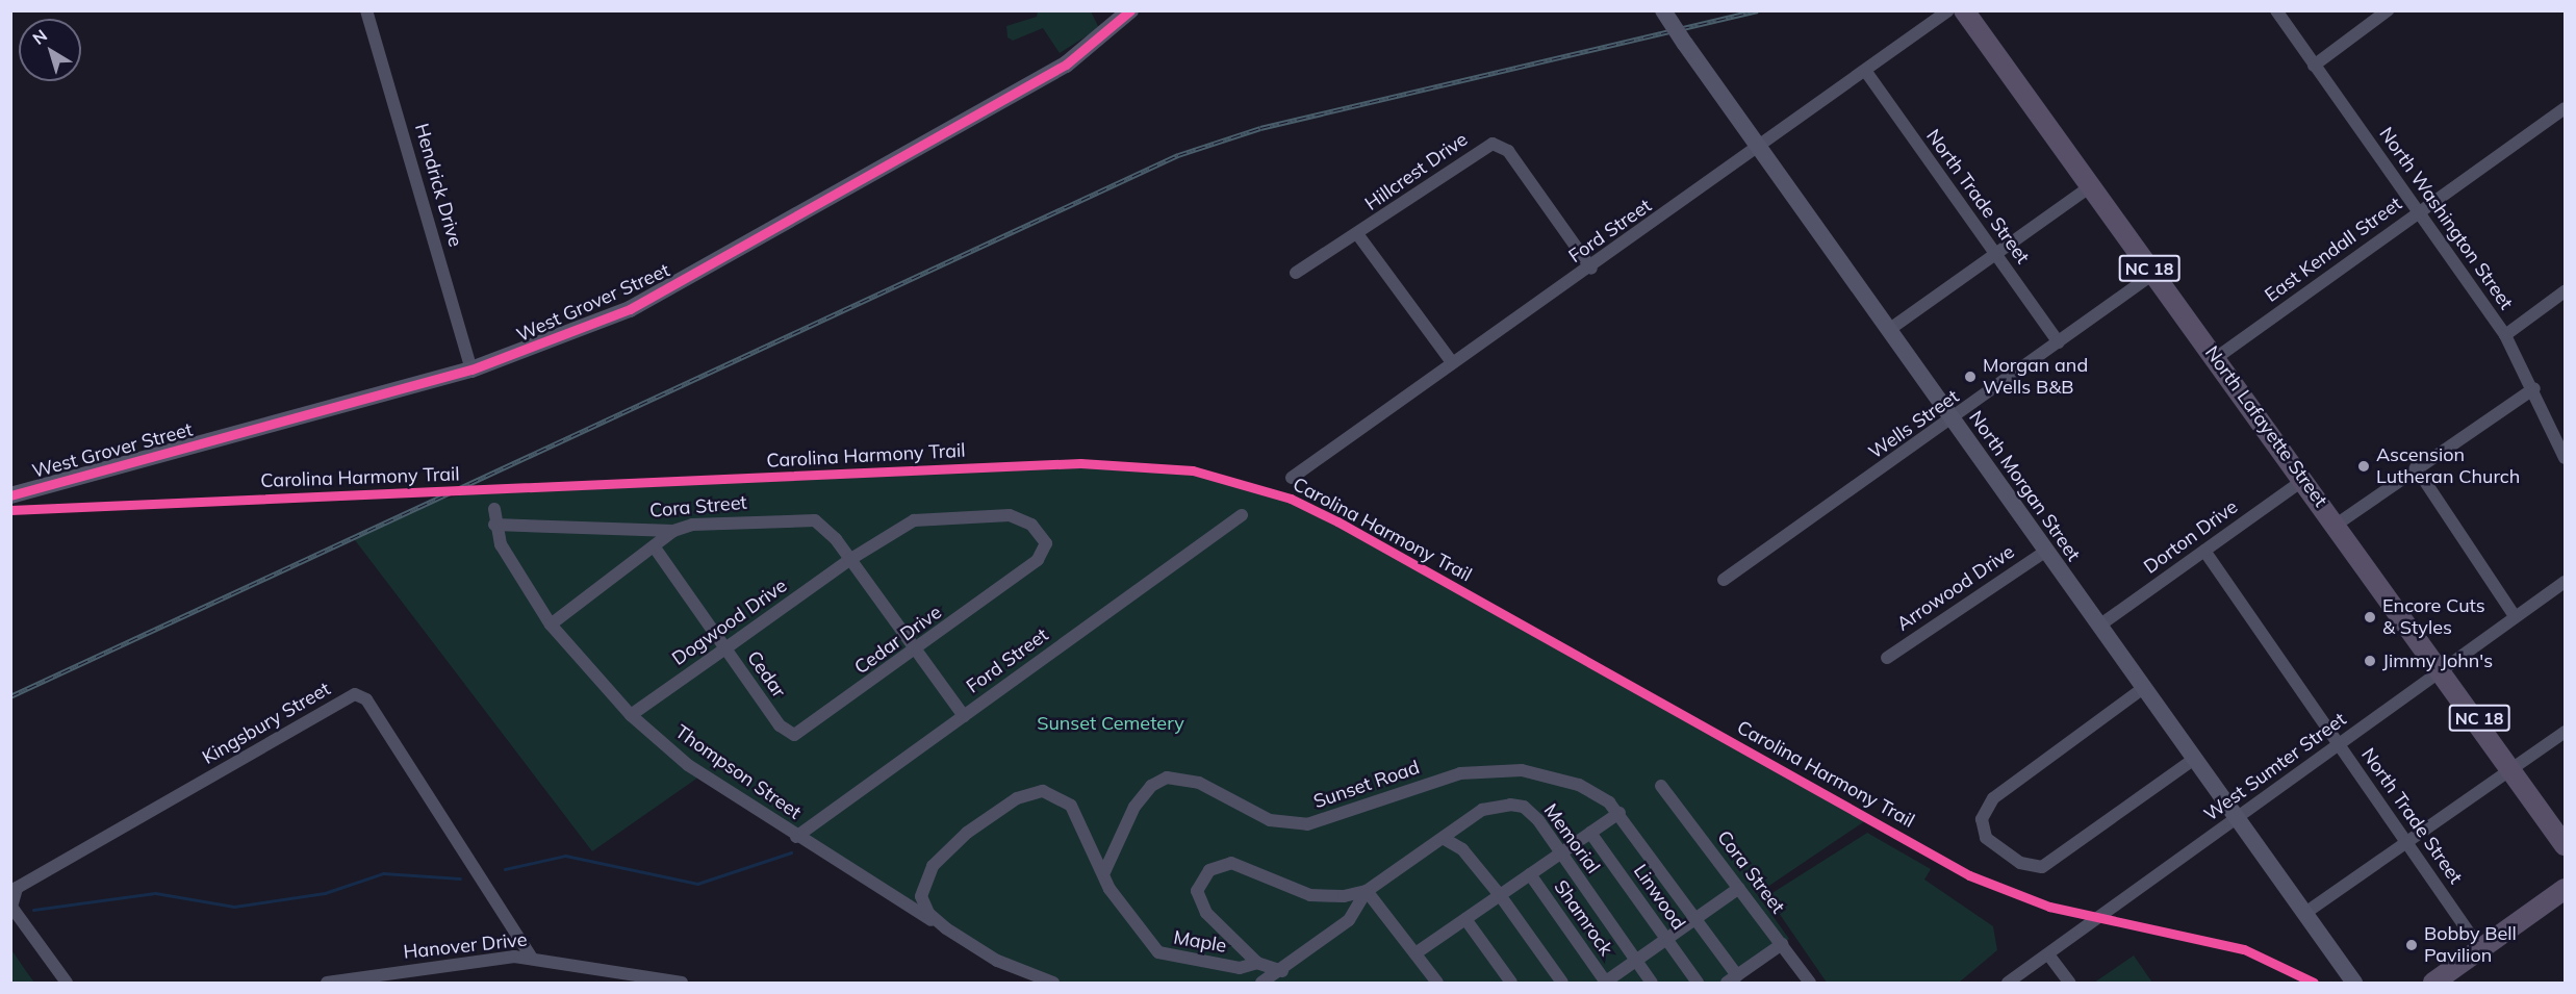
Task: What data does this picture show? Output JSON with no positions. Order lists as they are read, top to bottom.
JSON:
{
  "streets": {
    "main road": ["NC 18", "North Lafayette Street"],
    "street": [
      "Hillcrest Drive",
      "Hendrick Drive",
      "North Trade Street",
      "North Washington Street",
      "Ford Street",
      "East Kendall Street",
      "West Grover Street",
      "Wells Street",
      "North Morgan Street",
      "Cora Street",
      "Dorton Drive",
      "Arrowood Drive",
      "Dogwood Drive",
      "Cedar Drive",
      "Cedar",
      "Kingsbury Street",
      "West Sumter Street",
      "Thompson Street",
      "Sunset Road",
      "Memorial",
      "Linwood",
      "Shamrock",
      "Maple",
      "Hanover Drive"
    ],
    "cycle path": ["Carolina Harmony Trail"]
  },
  "crossings": [
    ["Hillcrest Drive", "Ford Street"],
    ["Hendrick Drive", "West Grover Street"],
    ["North Trade Street", "Ford Street"],
    ["North Trade Street", "Wells Street"],
    ["North Trade Street", "Dorton Drive"],
    ["North Trade Street", "West Sumter Street"],
    ["North Washington Street", "East Kendall Street"],
    ["Ford Street", "North Morgan Street"],
    ["Ford Street", "Cora Street"],
    ["Ford Street", "Thompson Street"],
    ["East Kendall Street", "North Lafayette Street"],
    ["Wells Street", "North Lafayette Street"],
    ["Wells Street", "North Morgan Street"],
    ["North Lafayette Street", "Dorton Drive"],
    ["North Lafayette Street", "West Sumter Street"],
    ["North Morgan Street", "Dorton Drive"],
    ["North Morgan Street", "Arrowood Drive"],
    ["North Morgan Street", "West Sumter Street"],
    ["Cora Street", "Dogwood Drive"],
    ["Cora Street", "Cedar Drive"],
    ["Cora Street", "Thompson Street"],
    ["Dogwood Drive", "Cedar Drive"],
    ["Dogwood Drive", "Cedar"],
    ["Dogwood Drive", "Thompson Street"],
    ["Cedar Drive", "Cedar"],
    ["Kingsbury Street", "Hanover Drive"],
    ["Thompson Street", "Sunset Road"],
    ["Thompson Street", "Maple"],
    ["Sunset Road", "Maple"]
  ],
  "parks": ["Sunset Cemetery"],
  "places": [
    "Morgan and Wells B&B",
    "Ascension Lutheran Church",
    "Encore Cuts & Styles",
    "Jimmy John's",
    "Bobby Bell Pavilion"
  ],
  "north": "top left"
}
